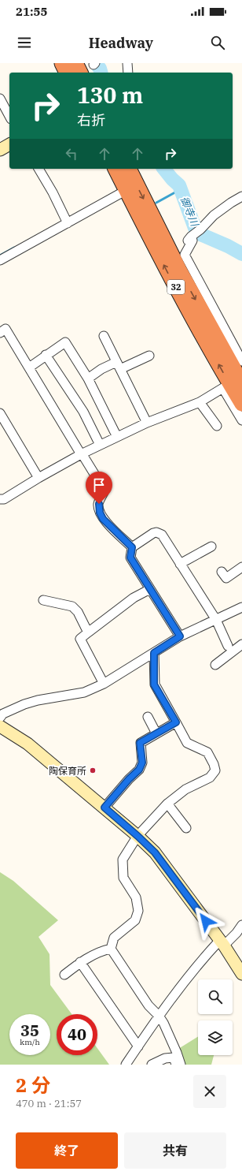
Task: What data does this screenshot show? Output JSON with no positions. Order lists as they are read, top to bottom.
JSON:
{
  "streets": {
    "highway": ["32"]
  },
  "water": ["御寺川"],
  "places": ["陶保育所"],
  "page": {
    "status": "21:55",
    "header": "Headway",
    "turn": ["130 m", "右折"],
    "speed": "35 km/h",
    "limit": "40",
    "heading": ["2 分", "470 m · 21:57"],
    "buttons": ["終了", "共有"]
  }
}
